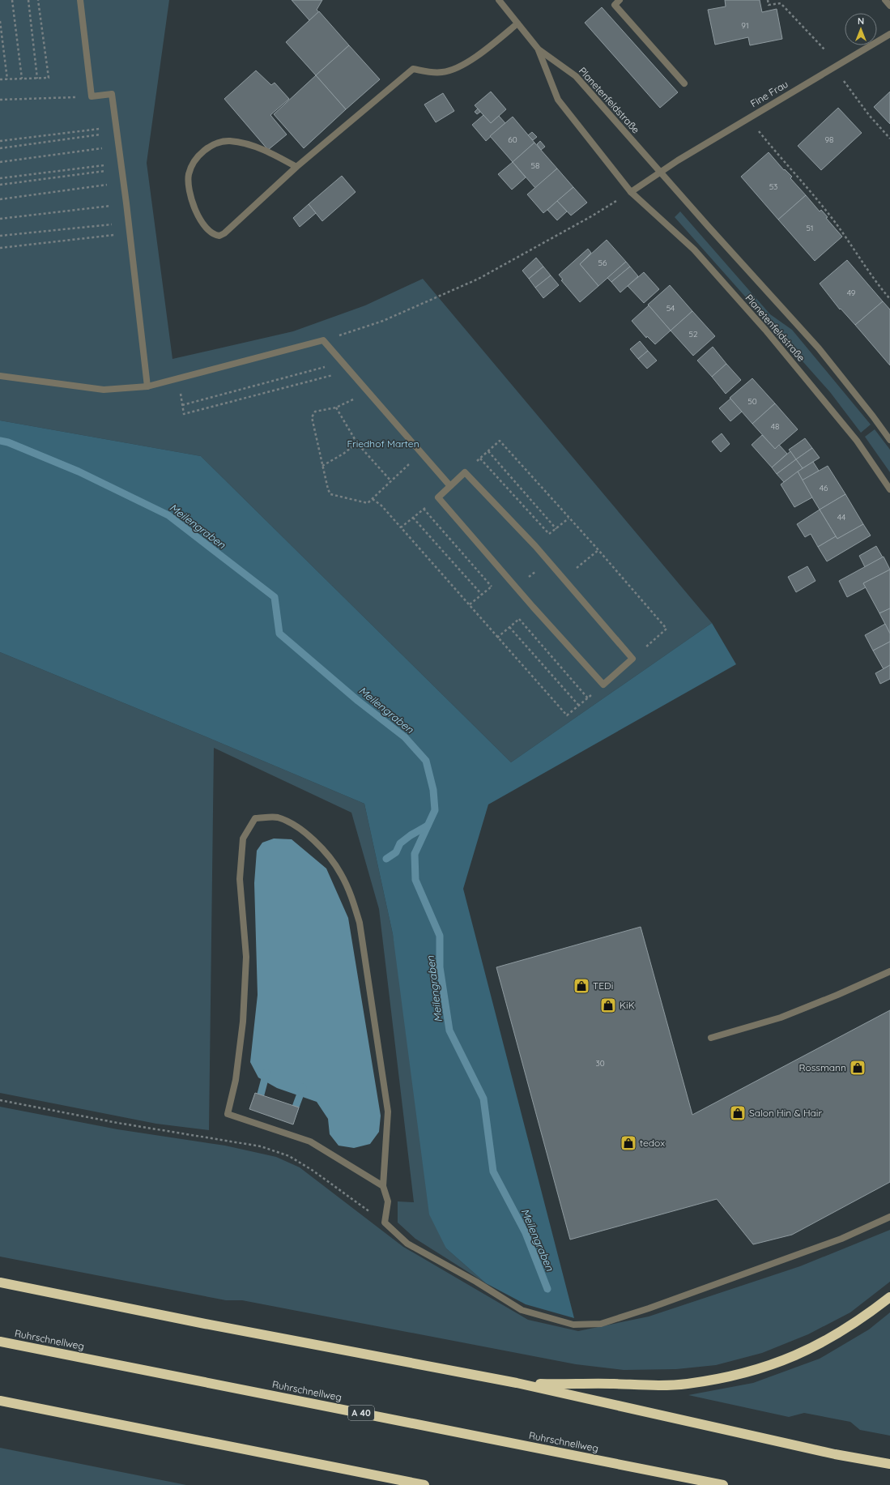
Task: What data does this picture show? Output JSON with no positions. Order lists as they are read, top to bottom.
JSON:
{
  "streets": {
    "highway": ["Ruhrschnellweg", "A 40"],
    "street": ["Fine Frau", "Planetenfeldstraße"]
  },
  "crossings": [
    ["Fine Frau", "Planetenfeldstraße"]
  ],
  "water": ["Meilengraben"],
  "parks": ["Friedhof Marten"],
  "places": {
    "shop": [
      "TEDi",
      "KiK",
      "Rossmann",
      "Salon Hin & Hair",
      "tedox"
    ]
  },
  "house_numbers": [
    "91",
    "60",
    "98",
    "58",
    "53",
    "51",
    "56",
    "49",
    "54",
    "52",
    "50",
    "48",
    "46",
    "44",
    "30"
  ],
  "north": "top"
}
